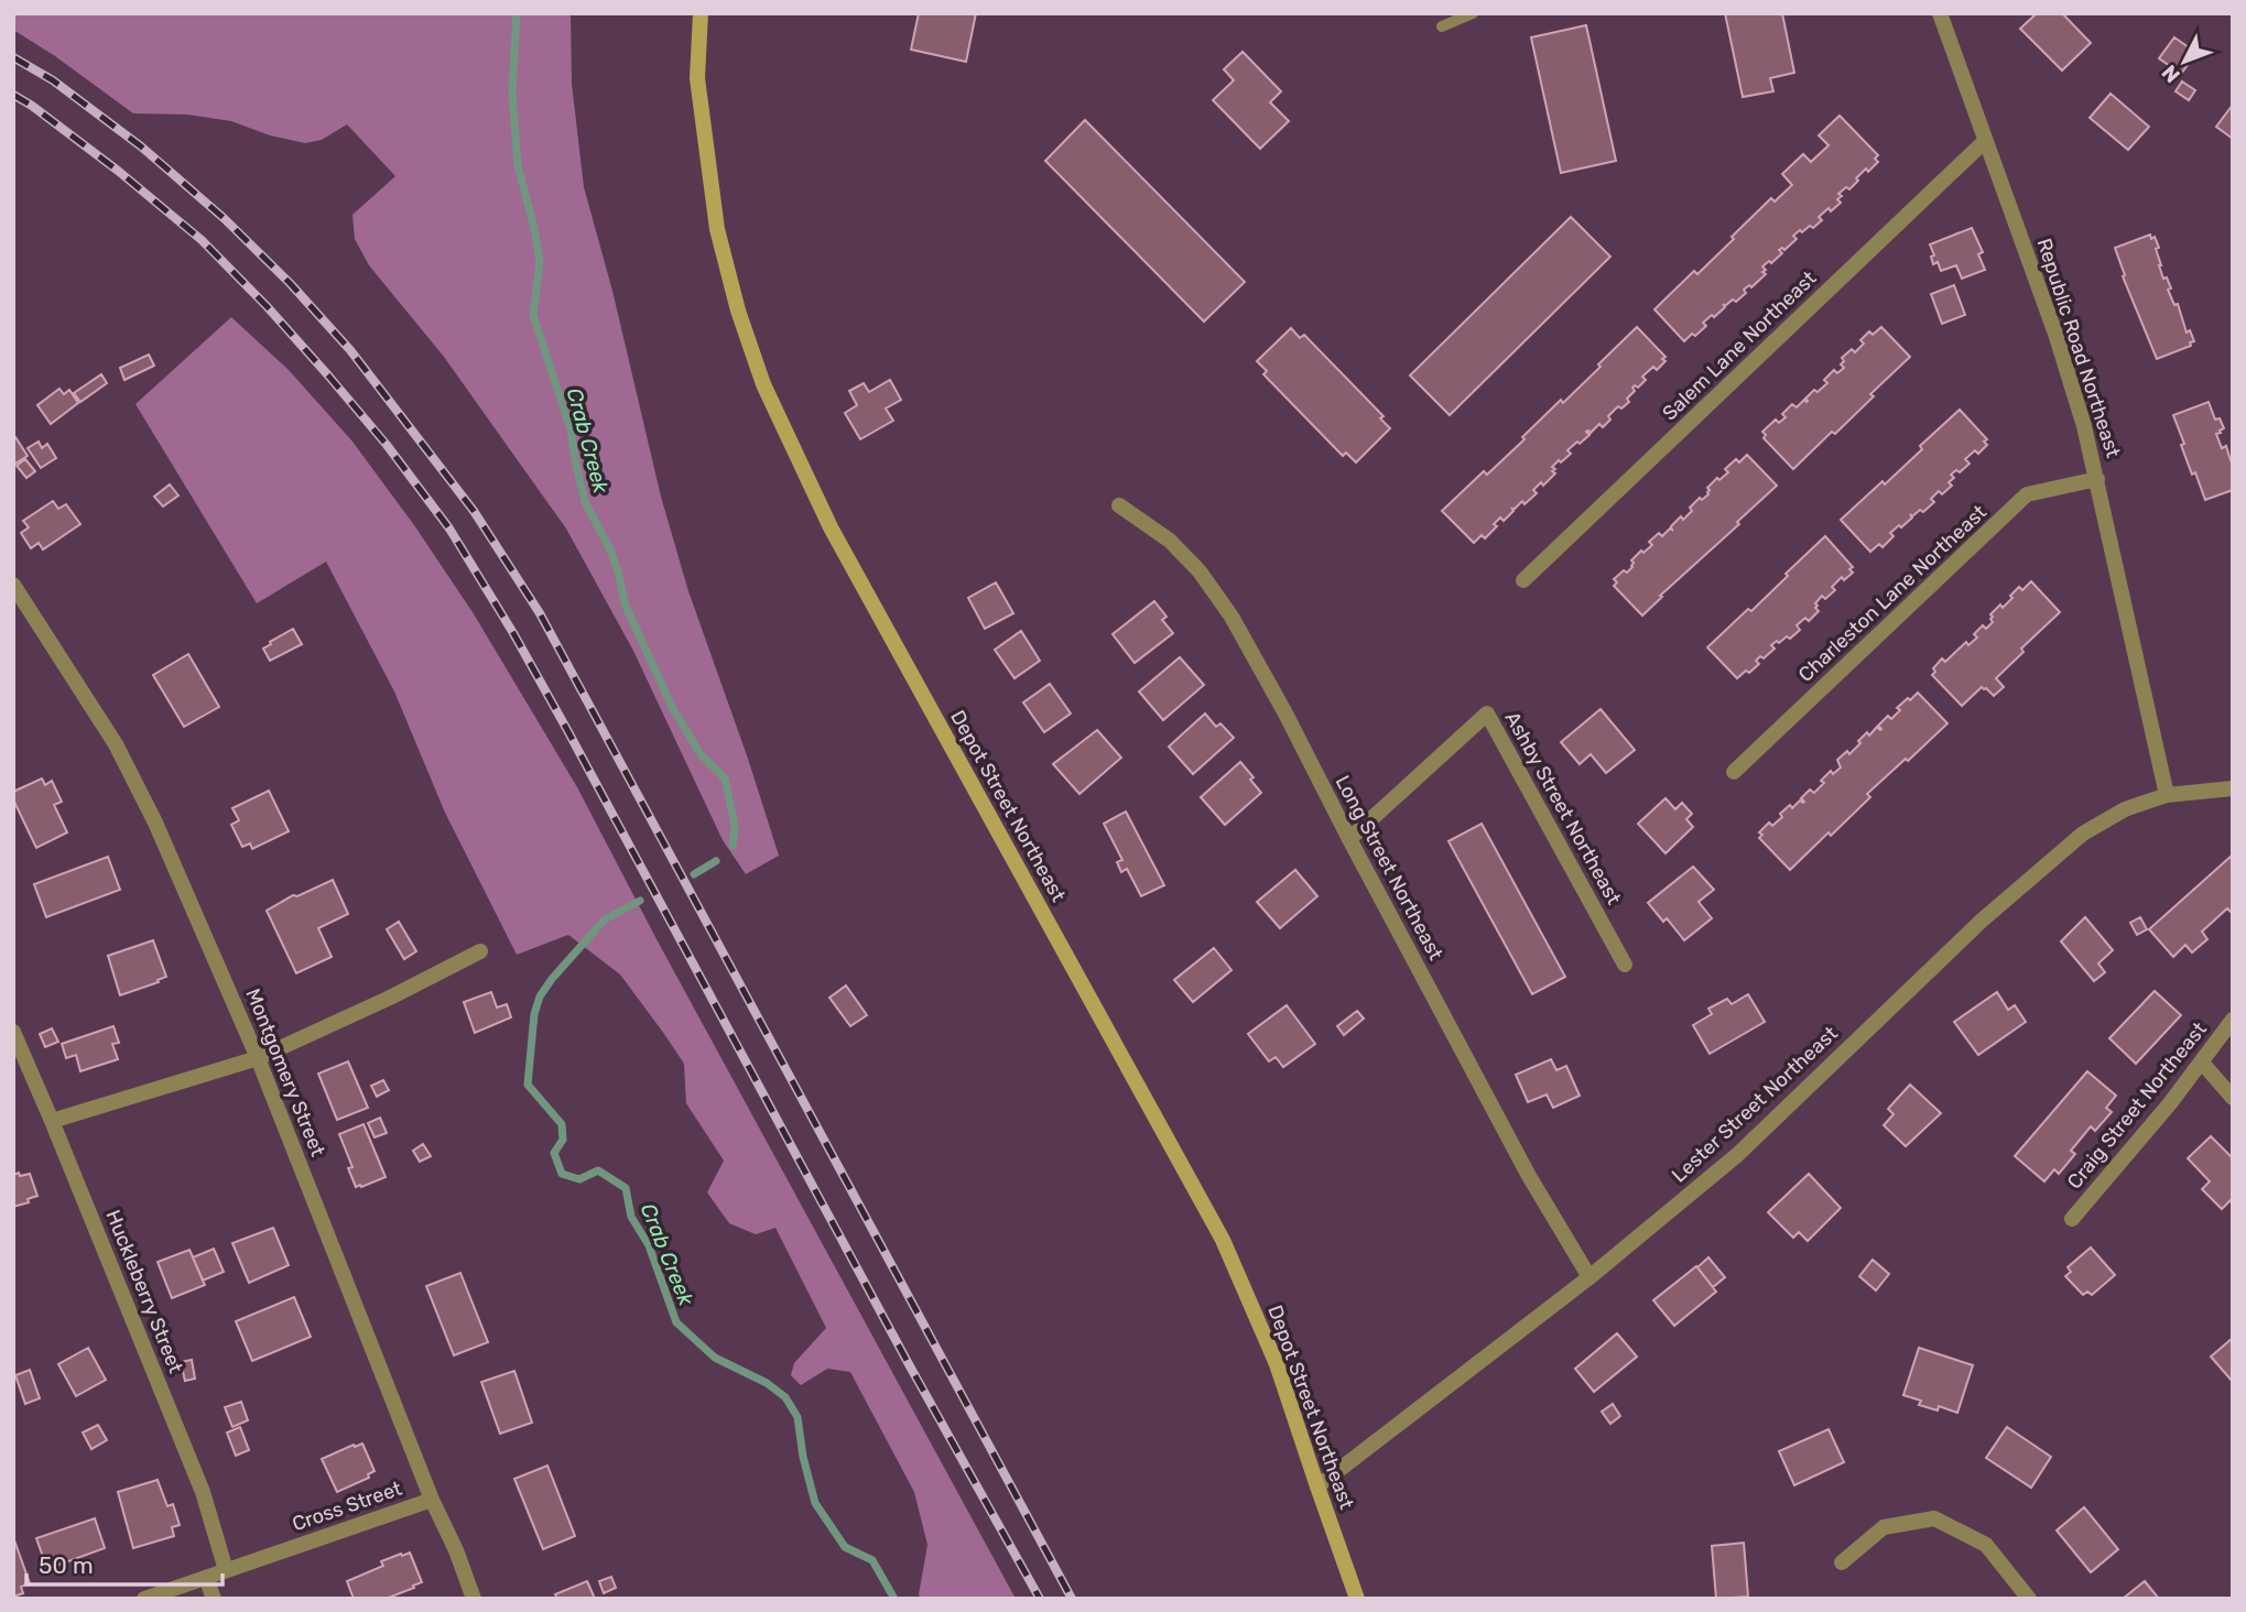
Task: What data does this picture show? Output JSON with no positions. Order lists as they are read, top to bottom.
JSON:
{
  "streets": {
    "main road": ["Depot Street Northeast"],
    "street": [
      "Salem Lane Northeast",
      "Republic Road Northeast",
      "Charleston Lane Northeast",
      "Ashby Street Northeast",
      "Long Street Northeast",
      "Montgomery Street",
      "Lester Street Northeast",
      "Craig Street Northeast",
      "Huckleberry Street",
      "Cross Street"
    ]
  },
  "crossings": [
    ["Salem Lane Northeast", "Republic Road Northeast"],
    ["Republic Road Northeast", "Charleston Lane Northeast"],
    ["Republic Road Northeast", "Lester Street Northeast"],
    ["Depot Street Northeast", "Lester Street Northeast"],
    ["Ashby Street Northeast", "Long Street Northeast"],
    ["Long Street Northeast", "Lester Street Northeast"],
    ["Montgomery Street", "Cross Street"],
    ["Huckleberry Street", "Cross Street"]
  ],
  "water": ["Crab Creek"],
  "scale_bar": "50 m",
  "north": "bottom left"
}
